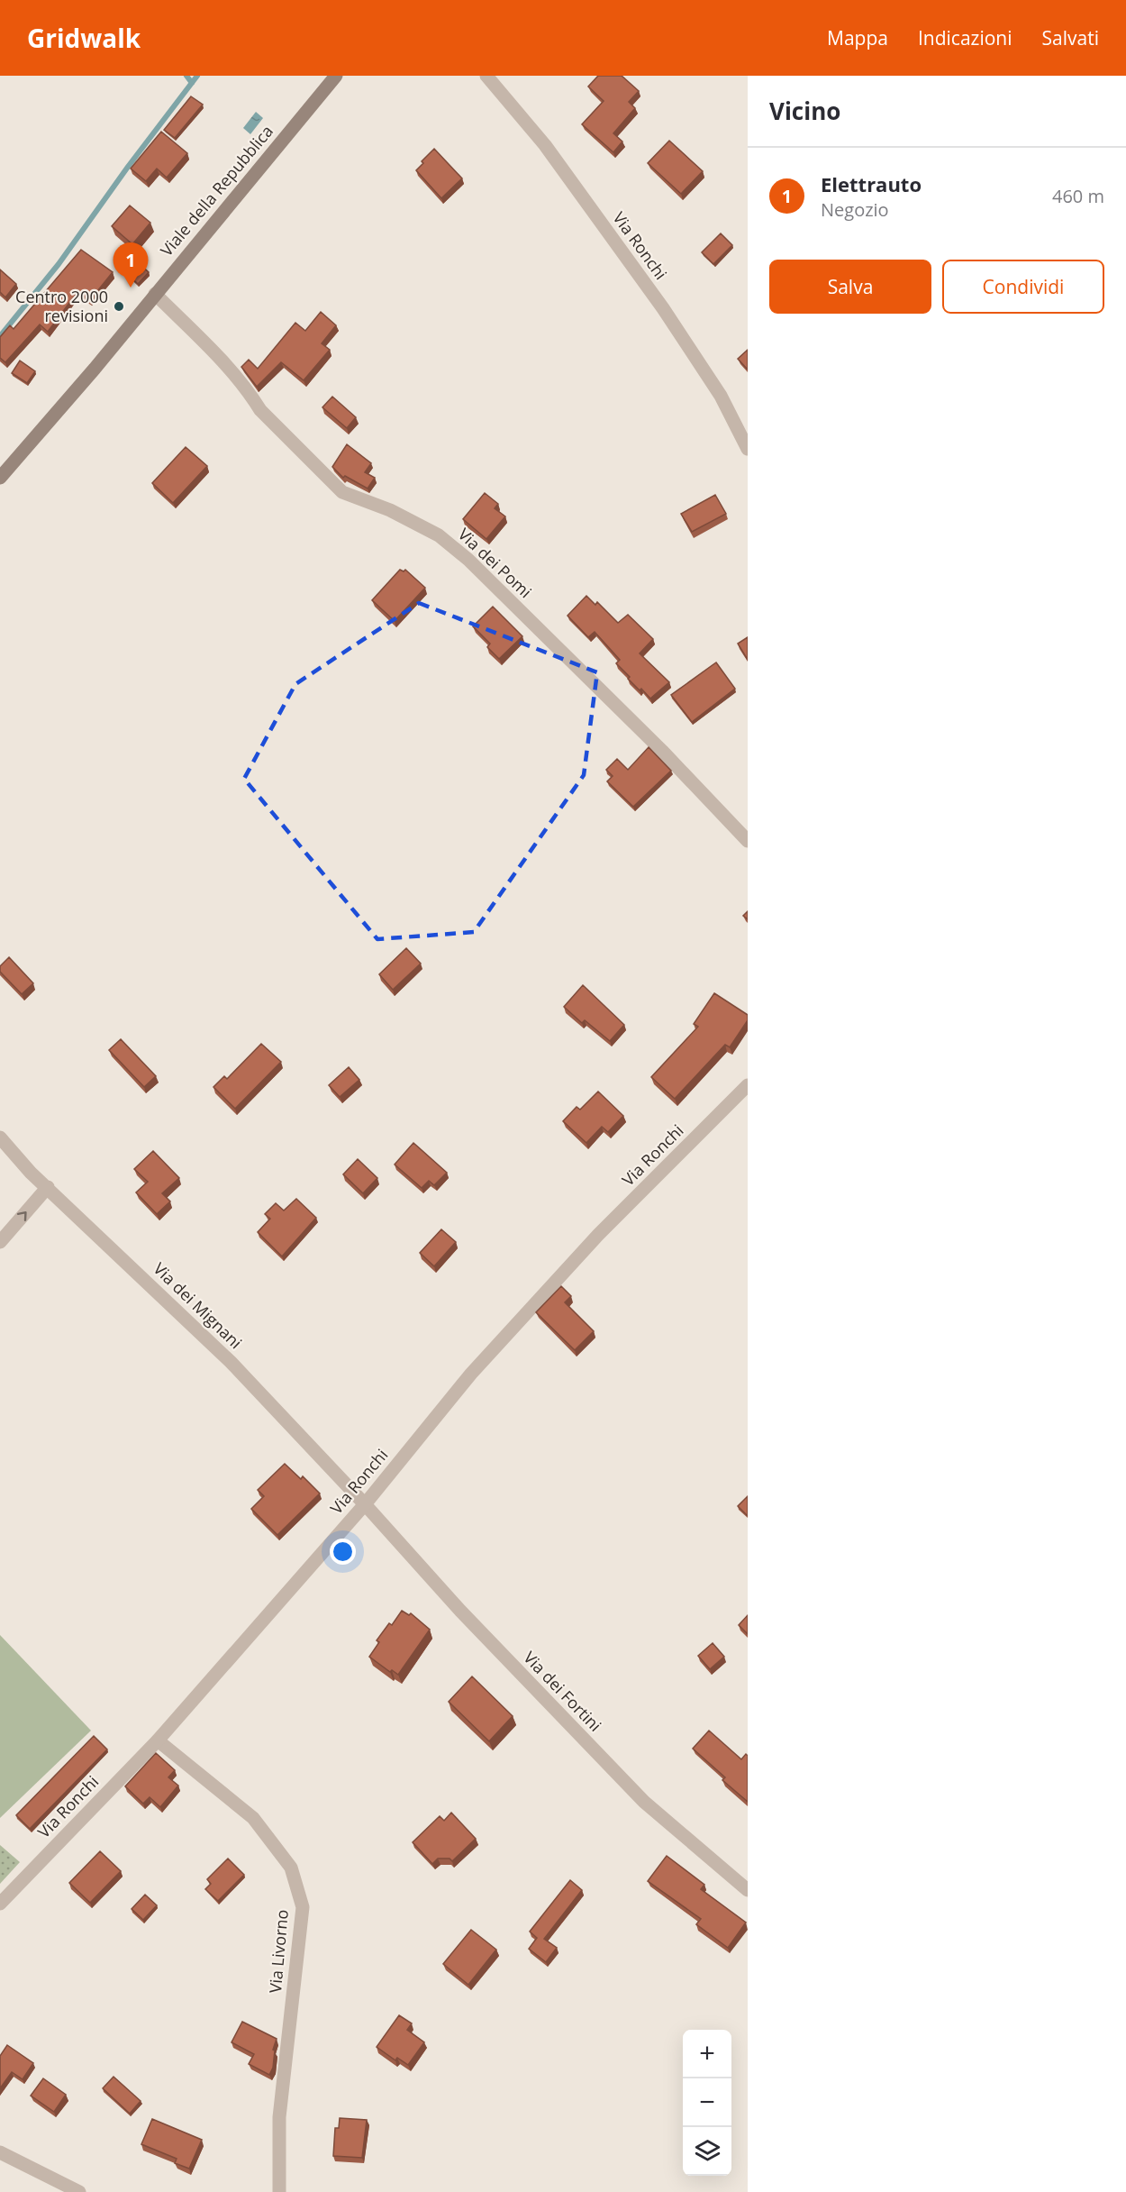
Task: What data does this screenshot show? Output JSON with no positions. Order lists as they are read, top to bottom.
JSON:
{
  "streets": {
    "main road": ["Viale della Repubblica"],
    "street": [
      "Via Ronchi",
      "Via dei Pomi",
      "Via dei Mignani",
      "Via dei Fortini",
      "Via Livorno"
    ]
  },
  "crossings": [
    ["Viale della Repubblica", "Via dei Pomi"],
    ["Via Ronchi", "Via dei Mignani"],
    ["Via Ronchi", "Via dei Fortini"],
    ["Via Ronchi", "Via Livorno"],
    ["Via dei Mignani", "Via dei Fortini"]
  ],
  "places": ["Centro 2000 revisioni"],
  "page": {
    "header": "Gridwalk",
    "nav": ["Mappa", "Indicazioni", "Salvati"],
    "heading": "Vicino",
    "list": [
      {
        "mark": "1",
        "name": "Elettrauto",
        "note": "Negozio",
        "value": "460 m"
      }
    ],
    "pins": "1",
    "buttons": ["Salva", "Condividi"],
    "map_buttons": ["+", "−"]
  }
}
